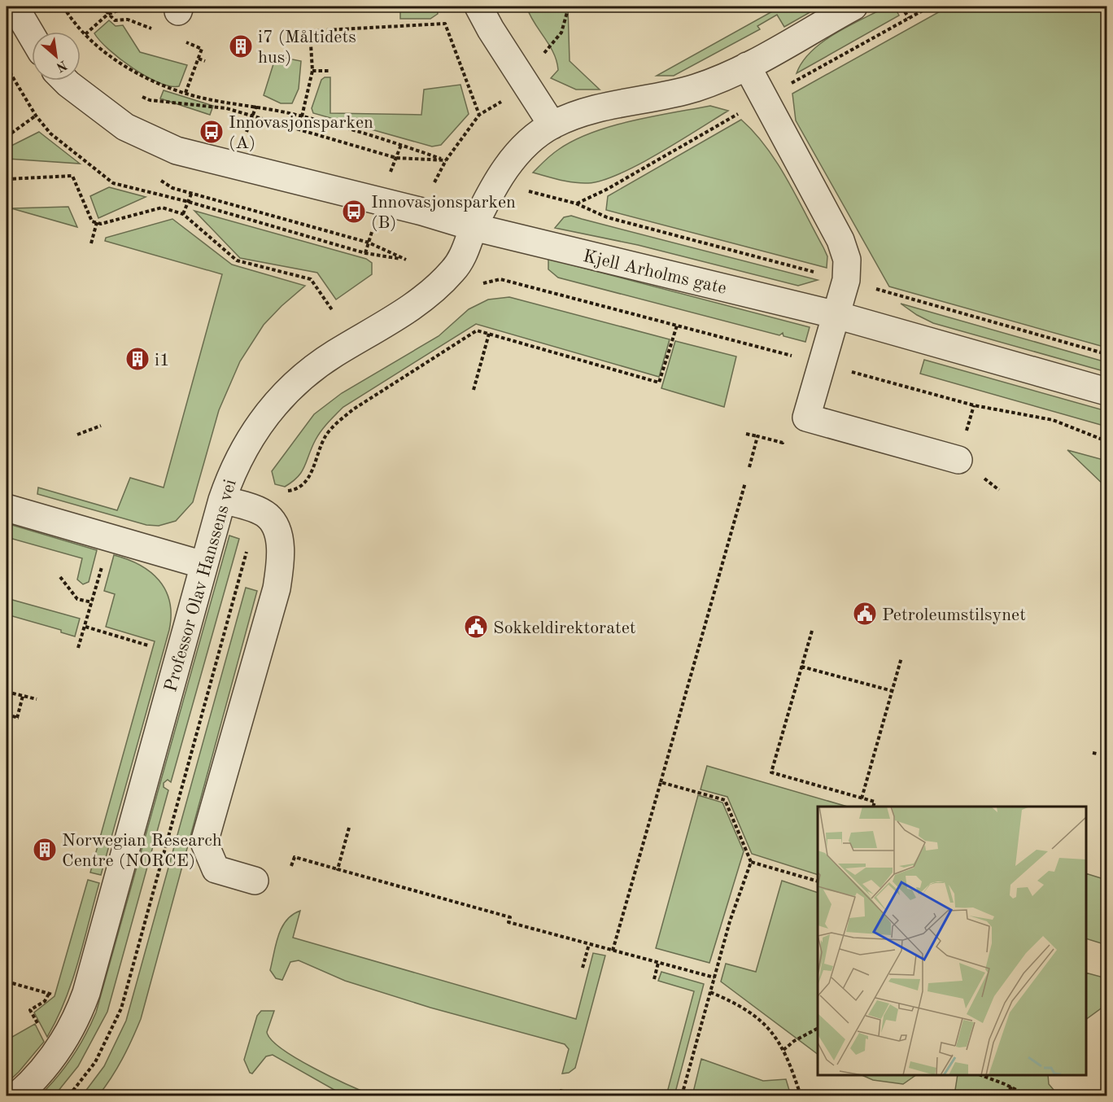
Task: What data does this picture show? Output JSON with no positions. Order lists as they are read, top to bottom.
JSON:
{
  "streets": {
    "street": ["Kjell Arholms gate", "Professor Olav Hanssens vei"]
  },
  "crossings": [
    ["Kjell Arholms gate", "Professor Olav Hanssens vei"]
  ],
  "places": {
    "building": ["i7 (Måltidets hus)", "i1", "Norwegian Research Centre (NORCE)"],
    "bus stop": ["Innovasjonsparken (A)", "Innovasjonsparken (B)"],
    "public building": ["Petroleumstilsynet", "Sokkeldirektoratet"]
  },
  "north": "bottom right"
}
